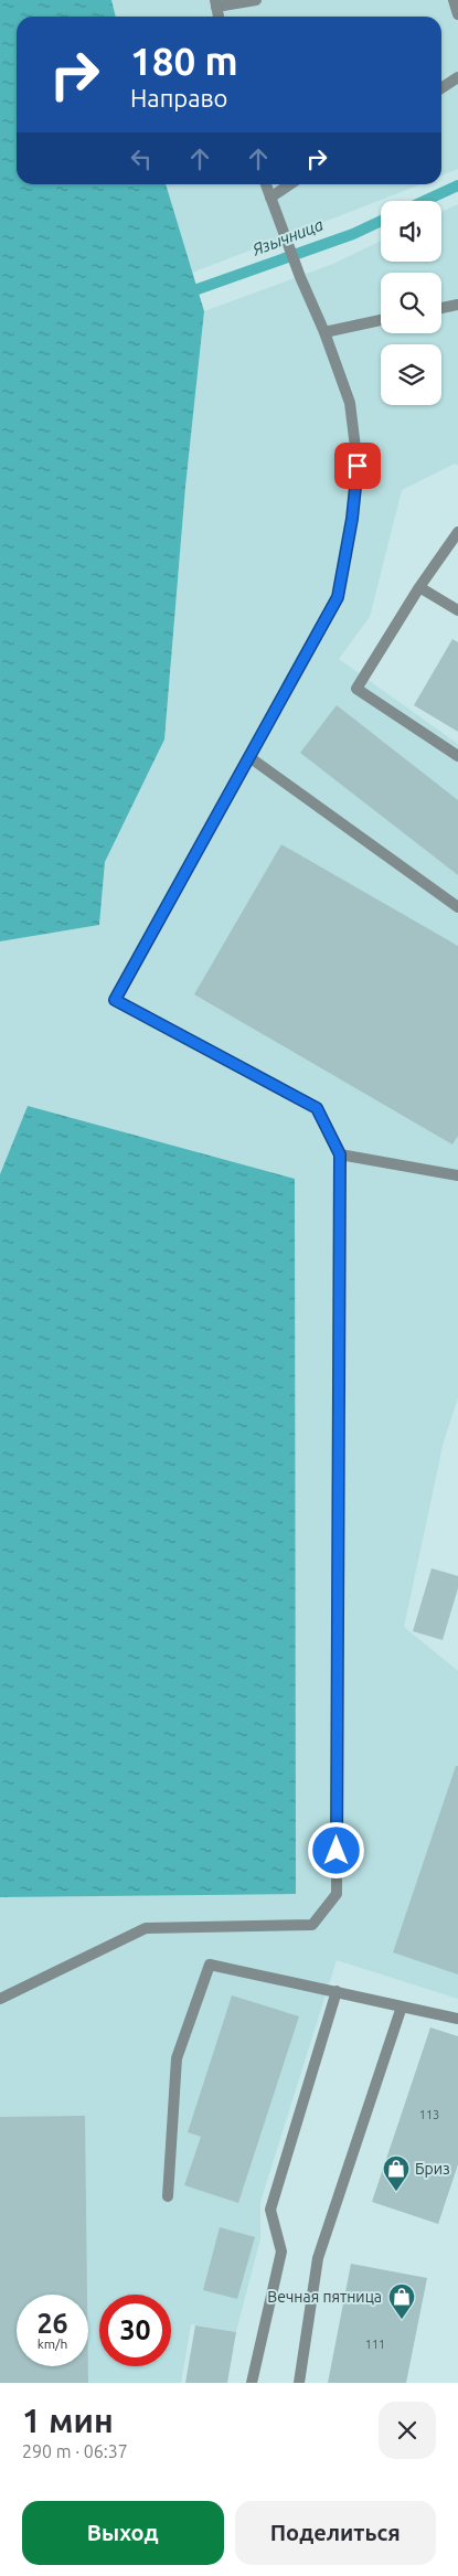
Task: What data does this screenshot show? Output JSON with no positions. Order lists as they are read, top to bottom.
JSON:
{
  "water": ["Язычница"],
  "places": {
    "shop": ["Бриз", "Вечная пятница"]
  },
  "house_numbers": ["113", "111"],
  "page": {
    "turn": ["180 m", "Направо"],
    "speed": "26 km/h",
    "limit": "30",
    "heading": ["1 мин", "290 m · 06:37"],
    "buttons": ["Выход", "Поделиться"]
  }
}
